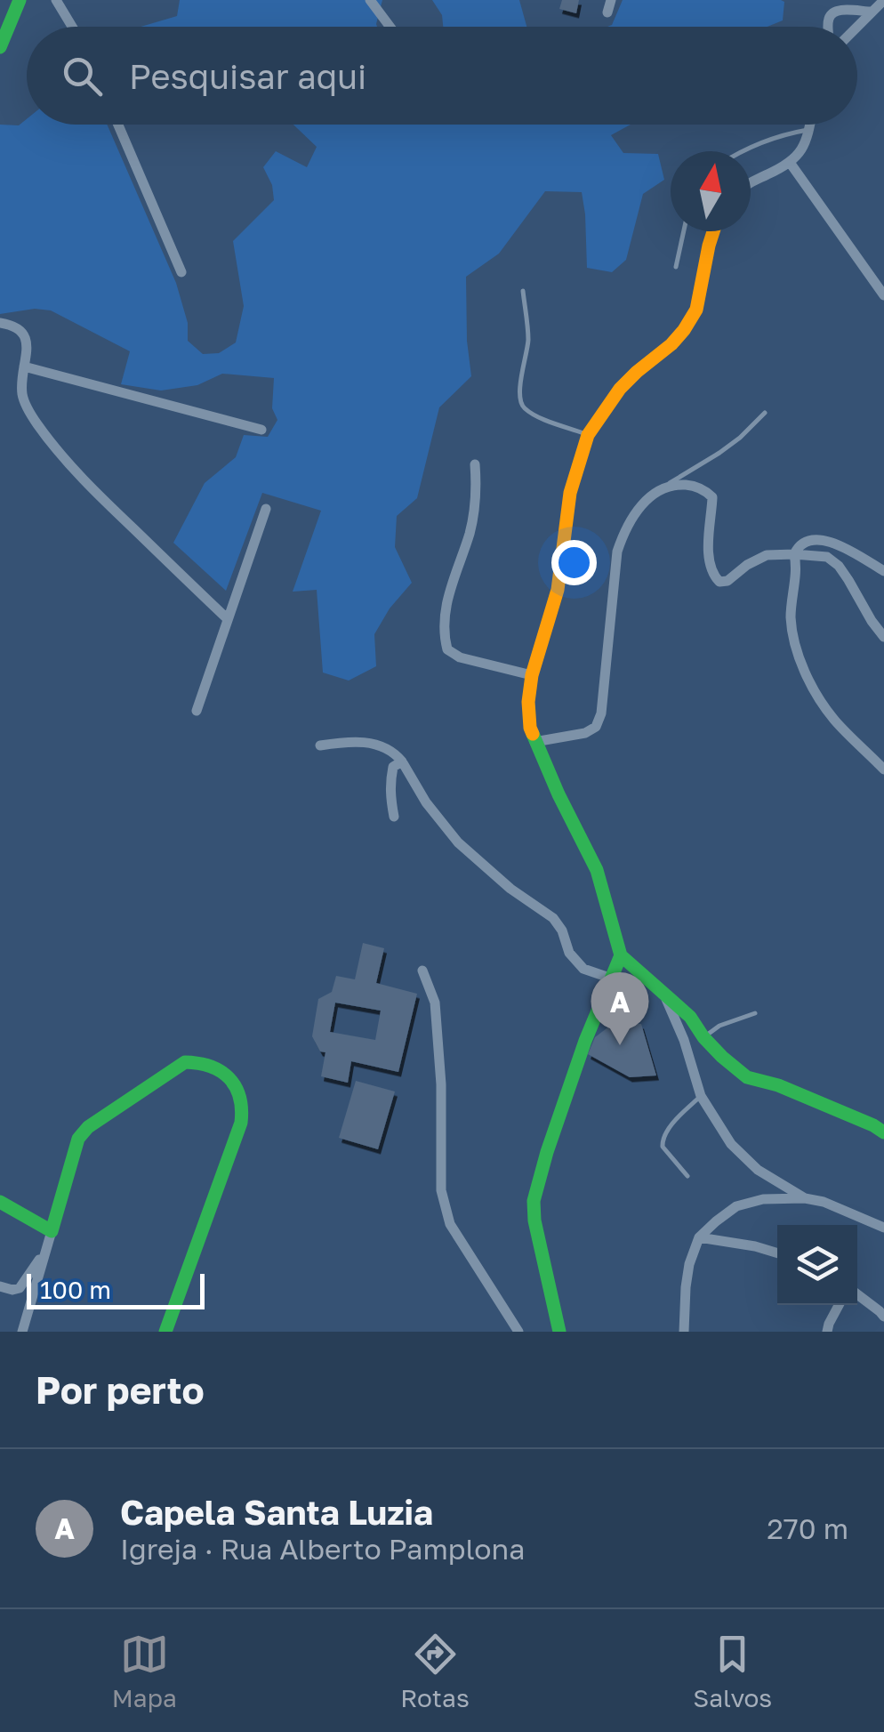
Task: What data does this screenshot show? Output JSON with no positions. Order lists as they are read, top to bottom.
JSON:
{
  "scale_bar": "100 m",
  "north": "top",
  "page": {
    "search": "Pesquisar aqui",
    "pins": "A",
    "scale": "100 m",
    "heading": "Por perto",
    "list": [
      {
        "mark": "A",
        "name": "Capela Santa Luzia",
        "note": "Igreja · Rua Alberto Pamplona",
        "value": "270 m"
      }
    ],
    "nav": ["Mapa", "Rotas", "Salvos"]
  }
}
